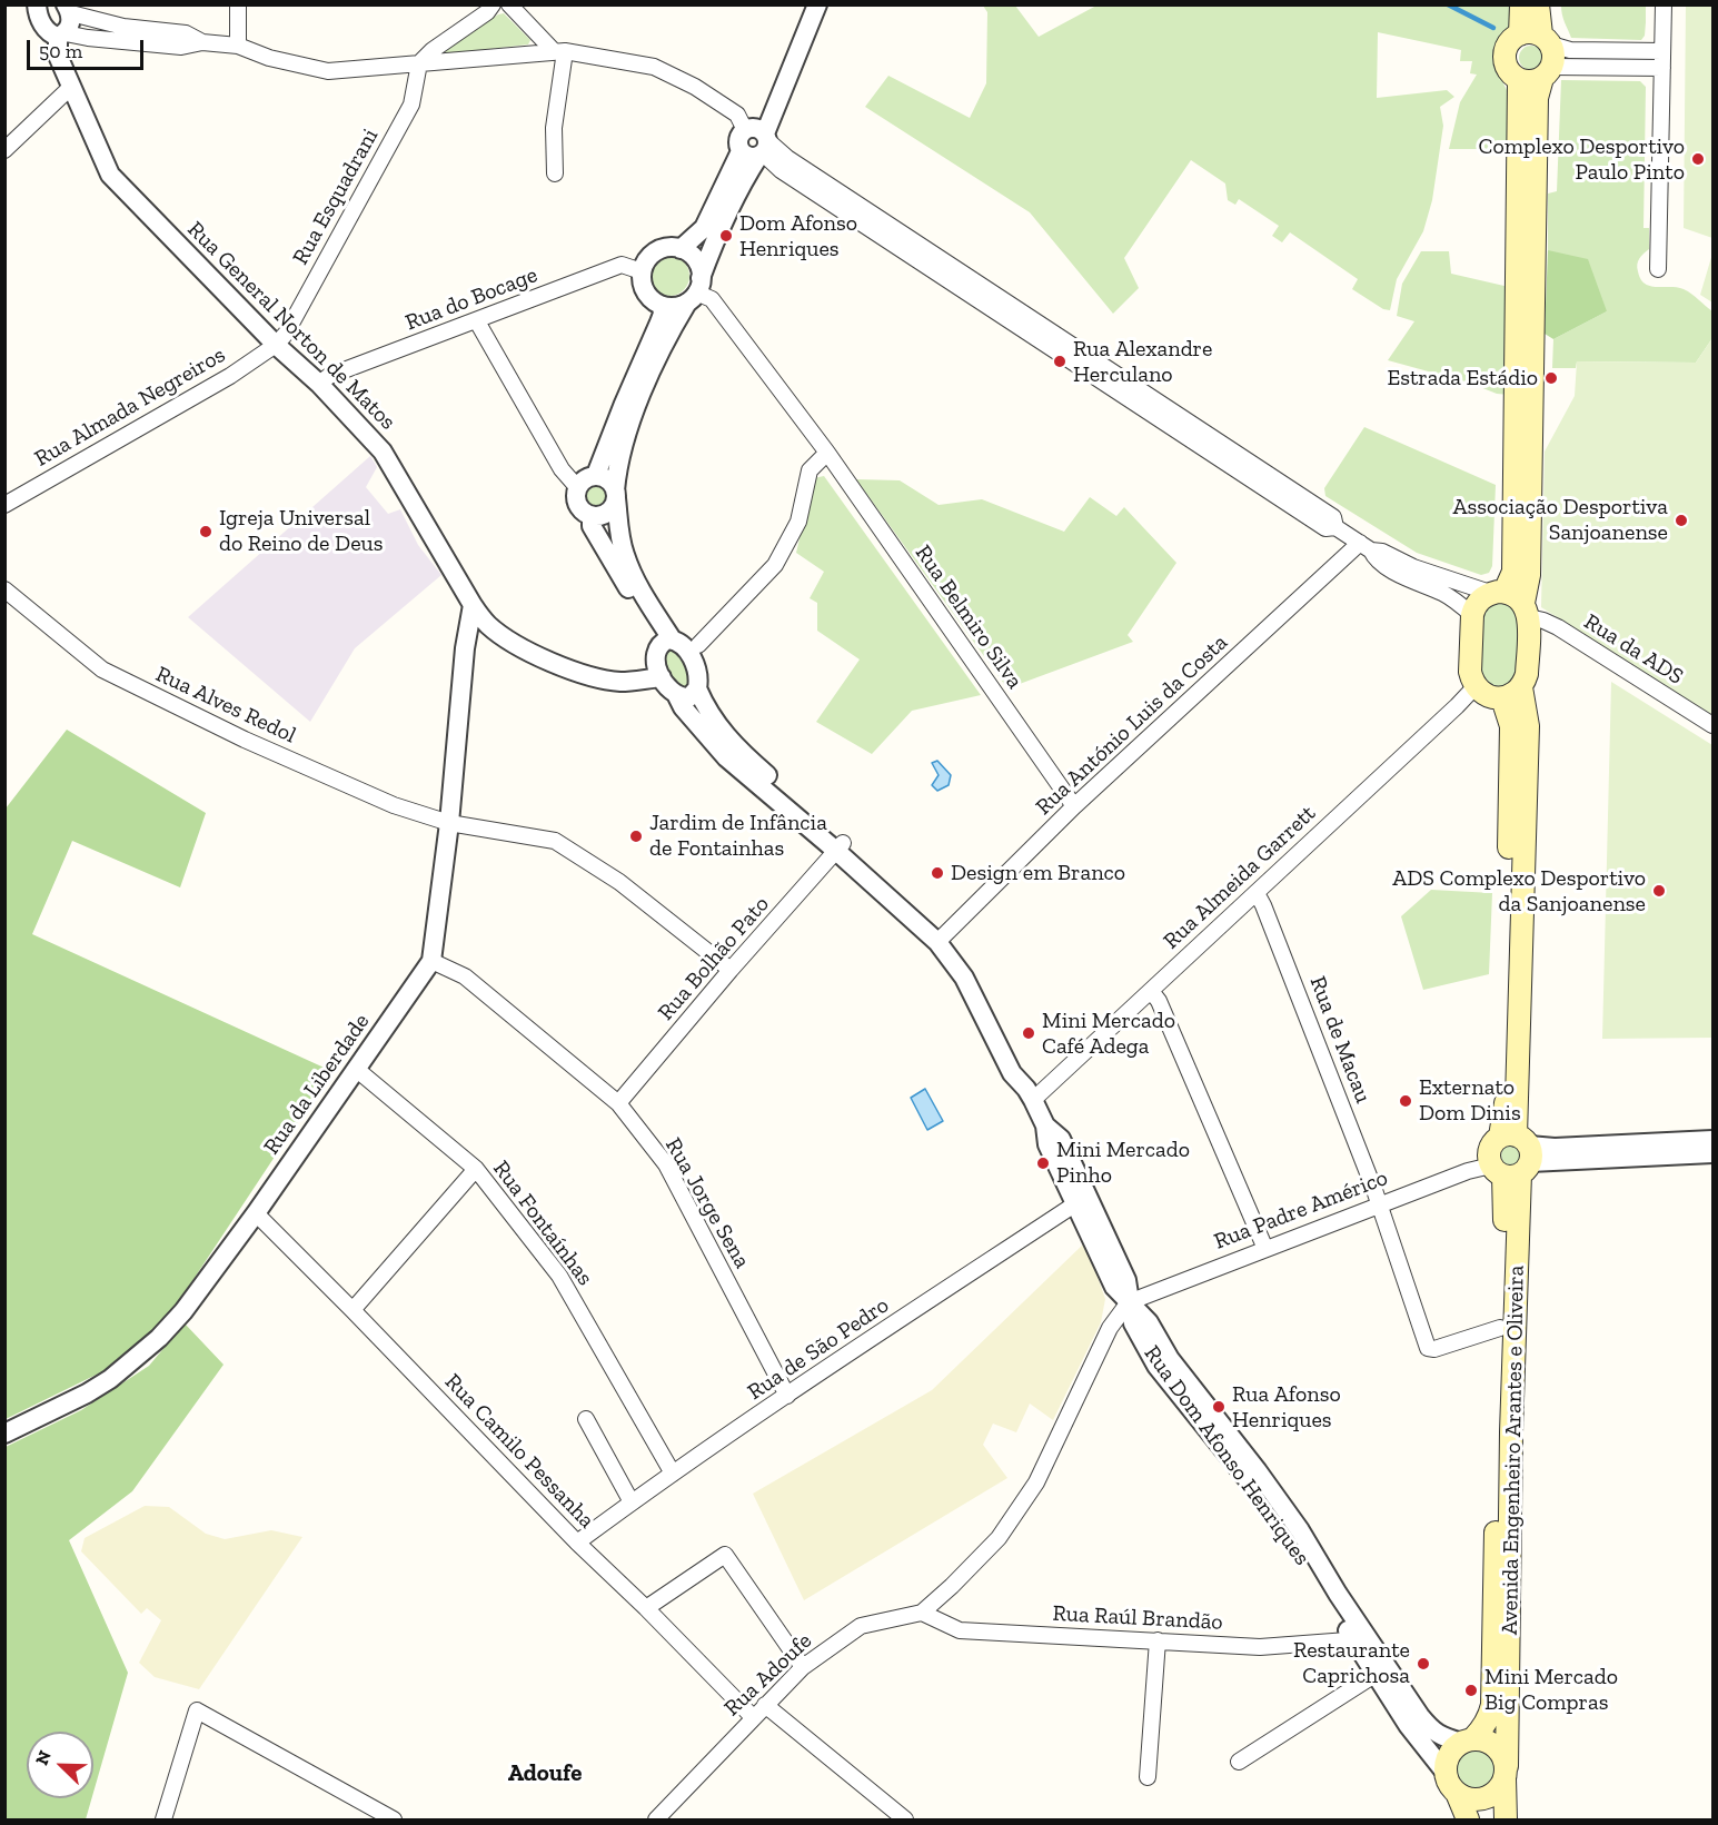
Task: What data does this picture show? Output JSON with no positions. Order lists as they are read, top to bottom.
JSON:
{
  "streets": {
    "main road": ["Avenida Engenheiro Arantes e Oliveira", "Rua Dom Afonso Henriques"],
    "street": [
      "Rua Esquadrani",
      "Rua do Bocage",
      "Rua General Norton de Matos",
      "Rua Almada Negreiros",
      "Rua Belmiro Silva",
      "Rua da ADS",
      "Rua Alves Redol",
      "Rua António Luis da Costa",
      "Rua Almeida Garrett",
      "Rua Bolhão Pato",
      "Rua de Macau",
      "Rua da Liberdade",
      "Rua Jorge Sena",
      "Rua Padre Américo",
      "Rua Fontaínhas",
      "Rua de São Pedro",
      "Rua Camilo Pessanha",
      "Rua Raúl Brandão",
      "Rua Adoufe"
    ]
  },
  "crossings": [
    ["Rua Esquadrani", "Rua General Norton de Matos"],
    ["Rua Esquadrani", "Rua Almada Negreiros"],
    ["Rua do Bocage", "Rua General Norton de Matos"],
    ["Rua do Bocage", "Rua Belmiro Silva"],
    ["Rua do Bocage", "Rua Dom Afonso Henriques"],
    ["Rua General Norton de Matos", "Rua Almada Negreiros"],
    ["Rua General Norton de Matos", "Rua da Liberdade"],
    ["Rua General Norton de Matos", "Rua Dom Afonso Henriques"],
    ["Rua Belmiro Silva", "Rua António Luis da Costa"],
    ["Rua Belmiro Silva", "Rua Dom Afonso Henriques"],
    ["Rua da ADS", "Avenida Engenheiro Arantes e Oliveira"],
    ["Rua Alves Redol", "Rua Bolhão Pato"],
    ["Rua Alves Redol", "Rua da Liberdade"],
    ["Rua António Luis da Costa", "Rua Dom Afonso Henriques"],
    ["Rua Almeida Garrett", "Rua de Macau"],
    ["Rua Almeida Garrett", "Rua Dom Afonso Henriques"],
    ["Rua Bolhão Pato", "Rua Jorge Sena"],
    ["Rua Bolhão Pato", "Rua Dom Afonso Henriques"],
    ["Rua de Macau", "Rua Padre Américo"],
    ["Rua de Macau", "Avenida Engenheiro Arantes e Oliveira"],
    ["Rua da Liberdade", "Rua Jorge Sena"],
    ["Rua da Liberdade", "Rua Fontaínhas"],
    ["Rua da Liberdade", "Rua Camilo Pessanha"],
    ["Rua Jorge Sena", "Rua de São Pedro"],
    ["Rua Padre Américo", "Avenida Engenheiro Arantes e Oliveira"],
    ["Rua Padre Américo", "Rua Dom Afonso Henriques"],
    ["Rua Fontaínhas", "Rua de São Pedro"],
    ["Rua de São Pedro", "Rua Camilo Pessanha"],
    ["Rua de São Pedro", "Rua Dom Afonso Henriques"],
    ["Avenida Engenheiro Arantes e Oliveira", "Rua Dom Afonso Henriques"],
    ["Rua Camilo Pessanha", "Rua Adoufe"],
    ["Rua Dom Afonso Henriques", "Rua Raúl Brandão"],
    ["Rua Raúl Brandão", "Rua Adoufe"]
  ],
  "districts": ["Adoufe"],
  "places": [
    "Complexo Desportivo Paulo Pinto",
    "Dom Afonso Henriques",
    "Rua Alexandre Herculano",
    "Estrada Estádio",
    "Associação Desportiva Sanjoanense",
    "Igreja Universal do Reino de Deus",
    "Jardim de Infância de Fontainhas",
    "Design em Branco",
    "ADS Complexo Desportivo da Sanjoanense",
    "Mini Mercado Café Adega",
    "Externato Dom Dinis",
    "Mini Mercado Pinho",
    "Rua Afonso Henriques",
    "Restaurante Caprichosa",
    "Mini Mercado Big Compras"
  ],
  "scale_bar": "50 m",
  "north": "top left"
}
